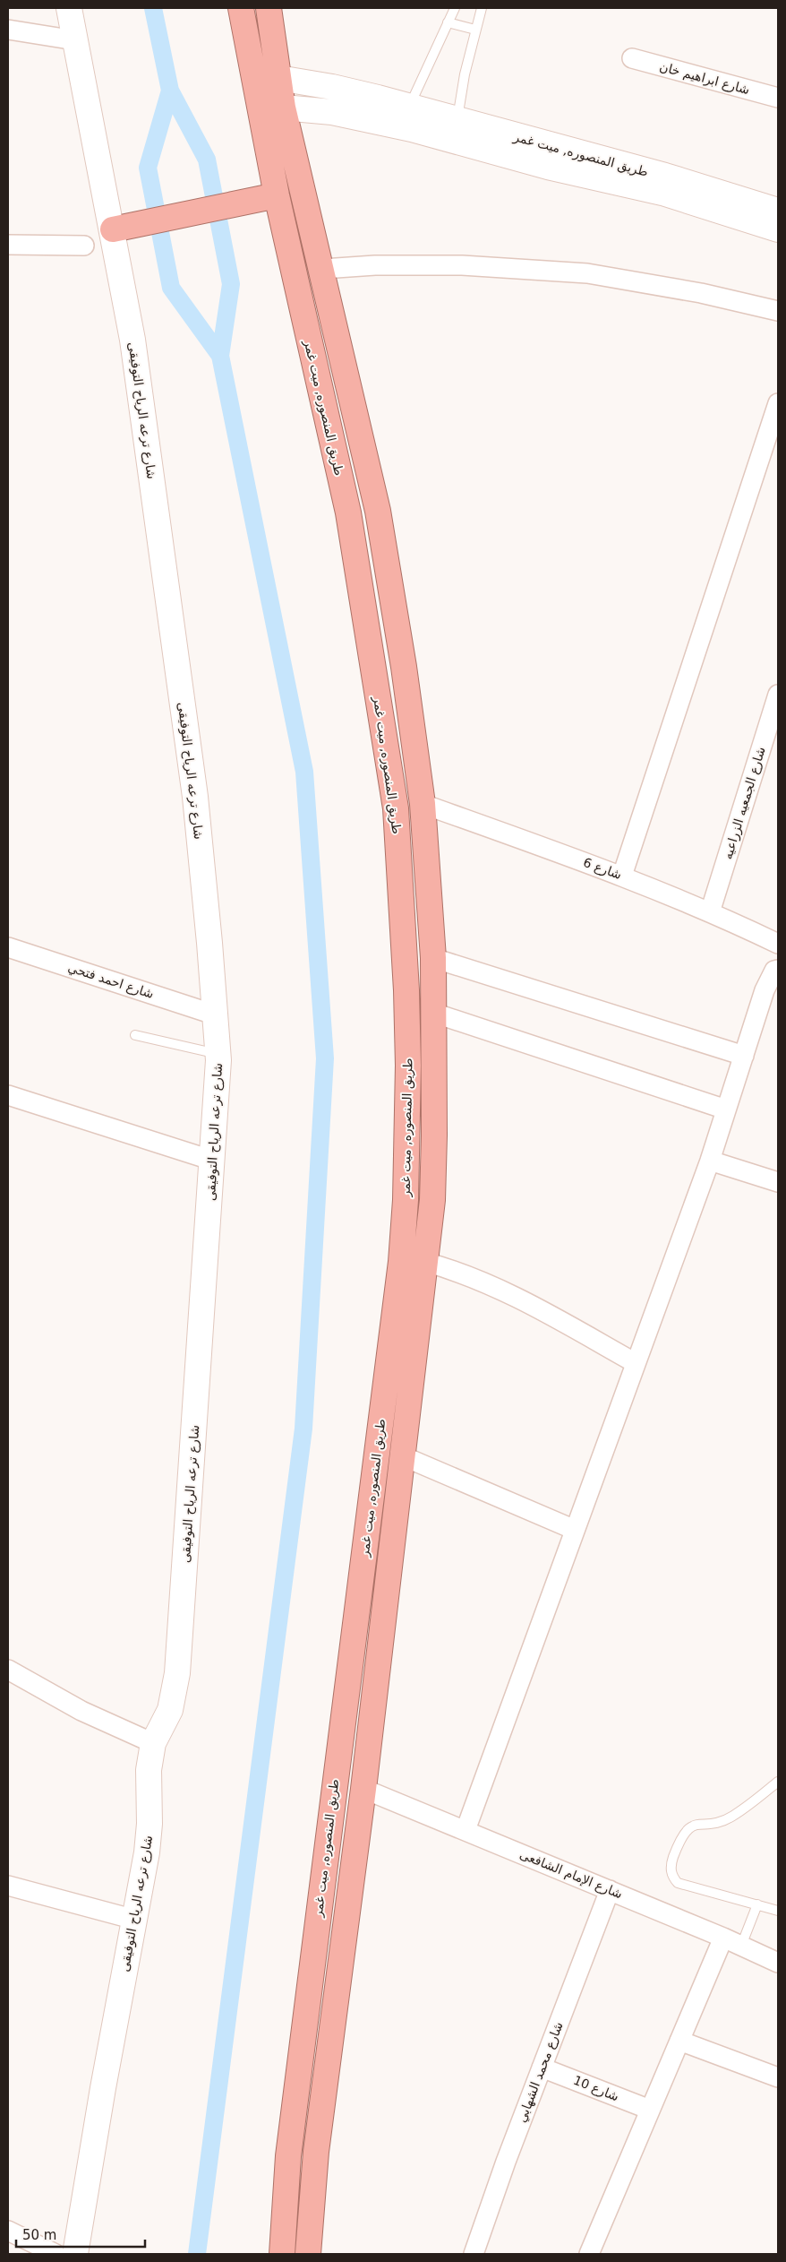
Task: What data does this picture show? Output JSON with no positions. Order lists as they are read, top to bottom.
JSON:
{
  "streets": {
    "highway": ["طريق المنصوره, ميت غمر"],
    "main road": ["شارع ترعه الرياح التوفيقى"],
    "street": [
      "شارع ابراهيم خان",
      "شارع الجمعيه الزراعيه",
      "شارع 6",
      "شارع احمد فتحي",
      "شارع الإمام الشافعى",
      "شارع محمد الشهابي",
      "شارع 10"
    ]
  },
  "crossings": [
    ["طريق المنصوره, ميت غمر", "شارع 6"],
    ["طريق المنصوره, ميت غمر", "شارع الإمام الشافعى"],
    ["شارع ترعه الرياح التوفيقى", "شارع احمد فتحي"],
    ["شارع الجمعيه الزراعيه", "شارع 6"],
    ["شارع الإمام الشافعى", "شارع محمد الشهابي"],
    ["شارع محمد الشهابي", "شارع 10"]
  ],
  "scale_bar": "50 m"
}
